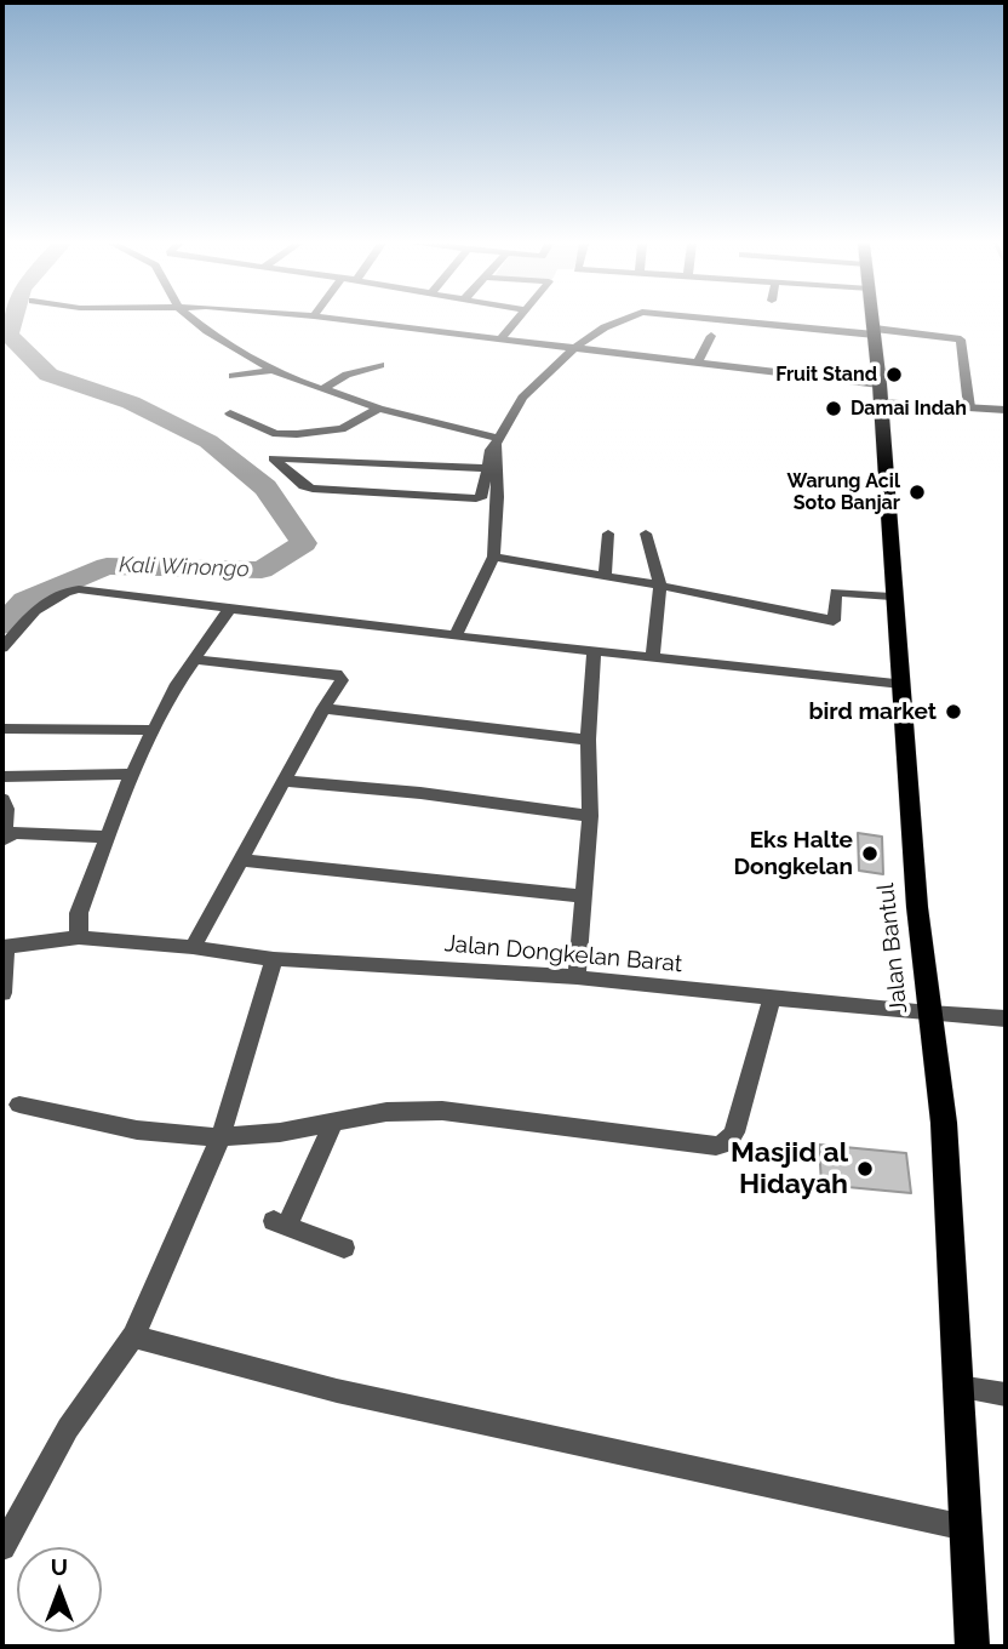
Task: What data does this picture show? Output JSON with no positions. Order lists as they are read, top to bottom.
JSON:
{
  "streets": {
    "main road": ["Jalan Bantul"],
    "street": ["Jalan Dongkelan Barat"]
  },
  "crossings": [
    ["Jalan Bantul", "Jalan Dongkelan Barat"]
  ],
  "water": ["Kali Winongo"],
  "places": [
    "Fruit Stand",
    "Damai Indah",
    "Warung Acil Soto Banjar",
    "bird market",
    "Eks Halte Dongkelan",
    "Masjid al Hidayah"
  ],
  "north": "top"
}
